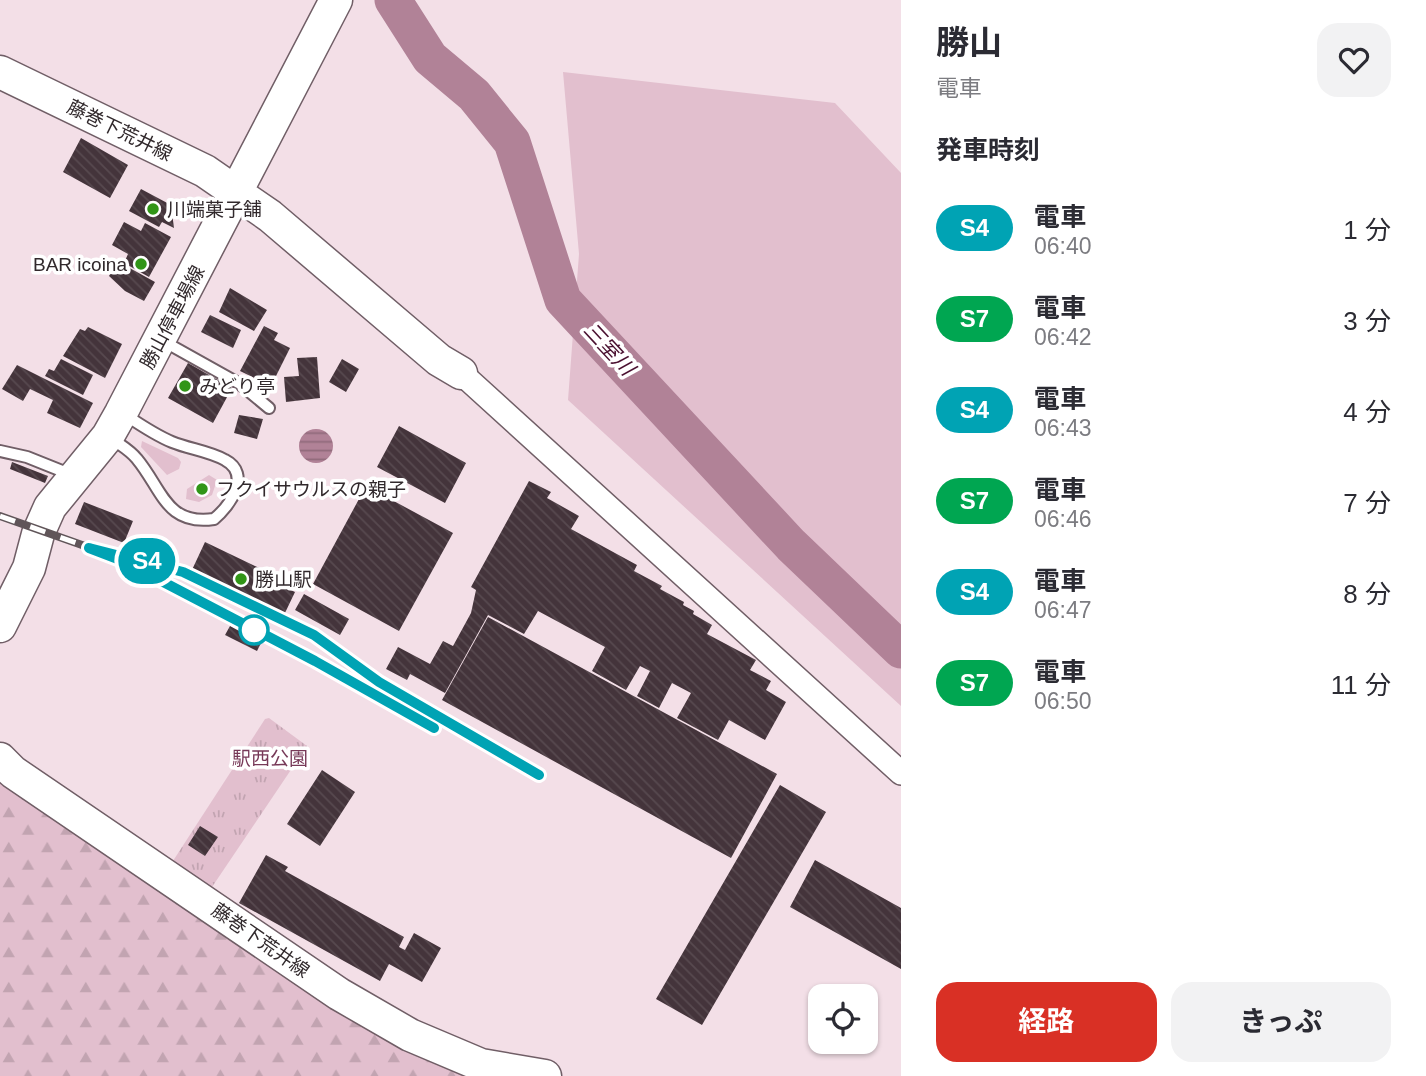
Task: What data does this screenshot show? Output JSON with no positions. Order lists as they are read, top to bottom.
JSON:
{
  "streets": {
    "main road": ["藤巻下荒井線", "勝山停車場線"]
  },
  "crossings": [
    ["藤巻下荒井線", "勝山停車場線"]
  ],
  "water": ["三室川"],
  "parks": ["駅西公園"],
  "places": [
    "川端菓子舗",
    "BAR icoina",
    "みどり亭",
    "フクイサウルスの親子",
    "勝山駅"
  ],
  "page": {
    "on_map": "S4",
    "heading": [
      ["勝山", "電車"],
      "発車時刻"
    ],
    "list": [
      {
        "mark": "S4",
        "name": "電車",
        "note": "06:40",
        "value": "1 分"
      },
      {
        "mark": "S7",
        "name": "電車",
        "note": "06:42",
        "value": "3 分"
      },
      {
        "mark": "S4",
        "name": "電車",
        "note": "06:43",
        "value": "4 分"
      },
      {
        "mark": "S7",
        "name": "電車",
        "note": "06:46",
        "value": "7 分"
      },
      {
        "mark": "S4",
        "name": "電車",
        "note": "06:47",
        "value": "8 分"
      },
      {
        "mark": "S7",
        "name": "電車",
        "note": "06:50",
        "value": "11 分"
      }
    ],
    "buttons": ["経路", "きっぷ"]
  }
}
